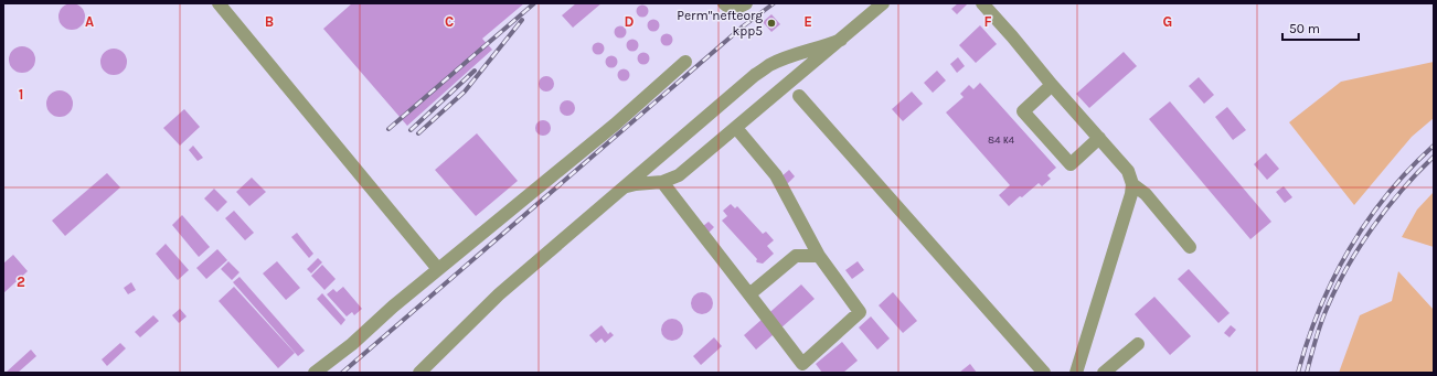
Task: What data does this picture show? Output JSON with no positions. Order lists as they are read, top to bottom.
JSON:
{
  "places": ["Perm\"nefteorg kpp5"],
  "house_numbers": ["84 к4"],
  "scale_bar": "50 m",
  "grid": {
    "columns": [
      "A",
      "B",
      "C",
      "D",
      "E",
      "F",
      "G"
    ],
    "rows": ["1", "2"]
  }
}
